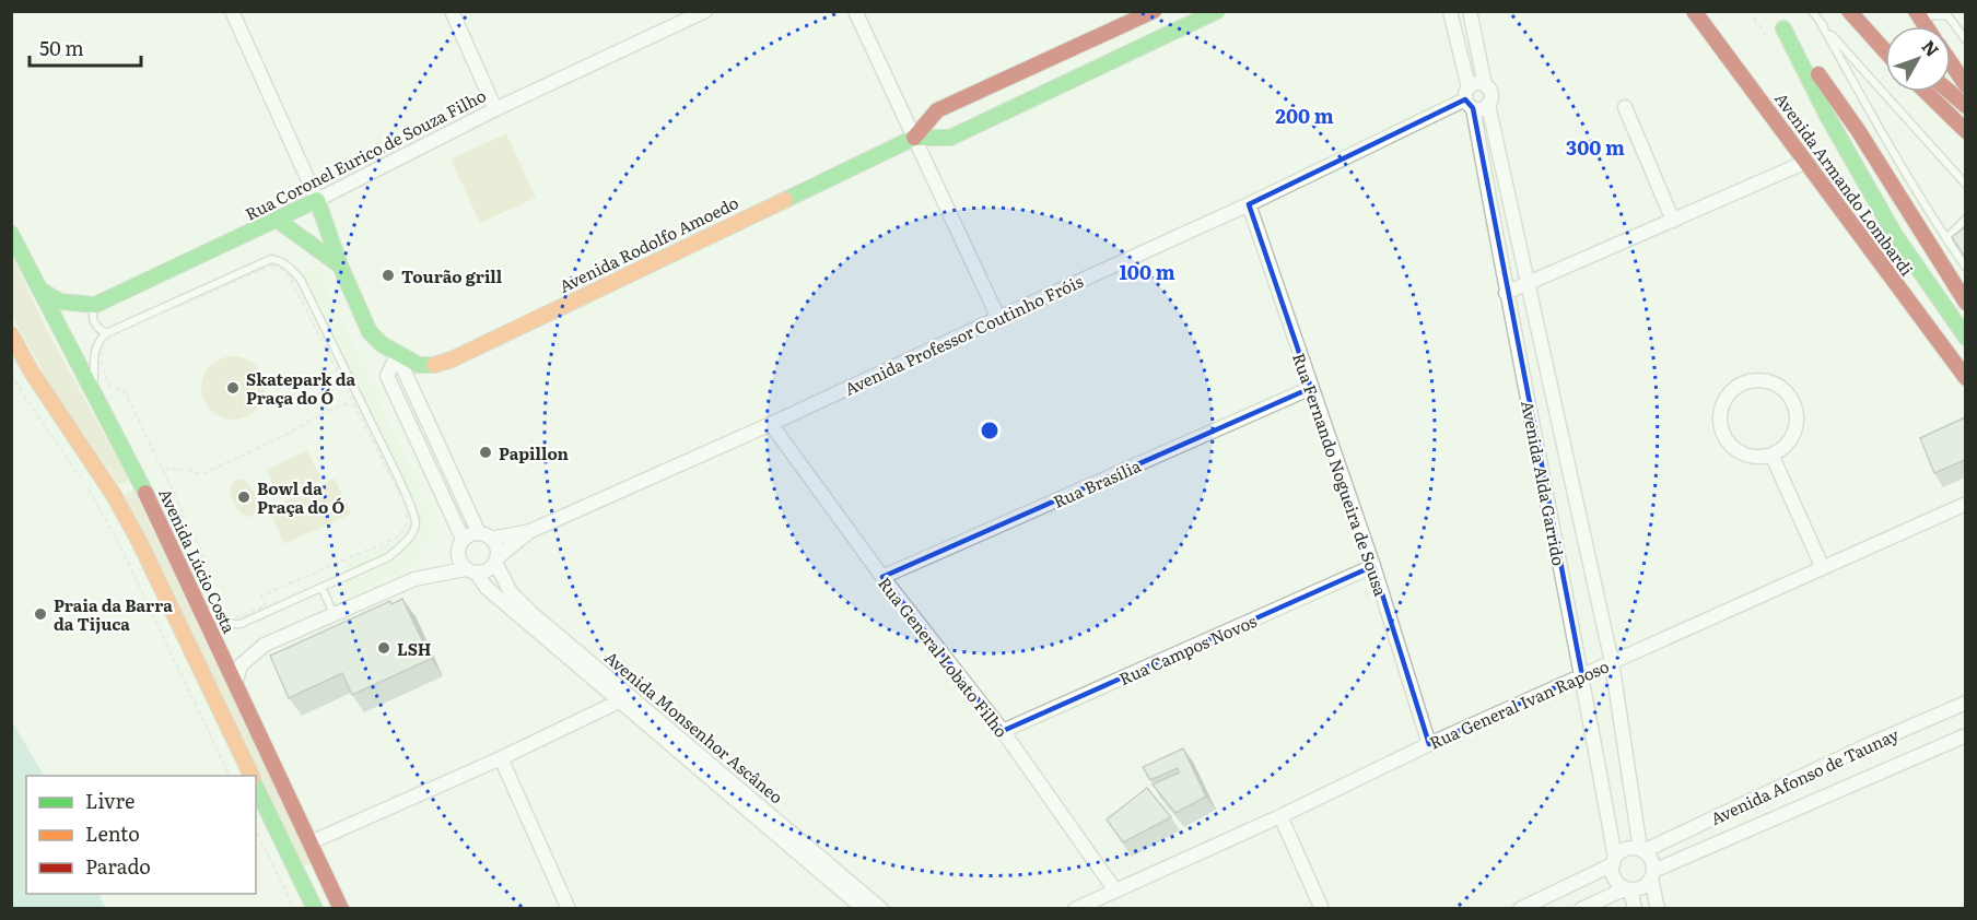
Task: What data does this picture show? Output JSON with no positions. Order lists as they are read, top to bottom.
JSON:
{
  "streets": {
    "main road": [
      "Rua Coronel Eurico de Souza Filho",
      "Avenida Armando Lombardi",
      "Avenida Rodolfo Amoedo",
      "Avenida Lúcio Costa"
    ],
    "street": [
      "Avenida Professor Coutinho Fróis",
      "Rua Fernando Nogueira de Sousa",
      "Rua Brasília",
      "Avenida Alda Garrido",
      "Rua Campos Novos",
      "Rua General Lobato Filho",
      "Rua General Ivan Raposo",
      "Avenida Monsenhor Ascâneo",
      "Avenida Afonso de Taunay"
    ]
  },
  "crossings": [
    ["Avenida Professor Coutinho Fróis", "Rua Fernando Nogueira de Sousa"],
    ["Avenida Professor Coutinho Fróis", "Avenida Alda Garrido"],
    ["Avenida Professor Coutinho Fróis", "Rua General Lobato Filho"],
    ["Avenida Professor Coutinho Fróis", "Avenida Monsenhor Ascâneo"],
    ["Rua Fernando Nogueira de Sousa", "Rua Brasília"],
    ["Rua Fernando Nogueira de Sousa", "Rua Campos Novos"],
    ["Rua Fernando Nogueira de Sousa", "Rua General Ivan Raposo"],
    ["Rua Brasília", "Rua General Lobato Filho"],
    ["Avenida Alda Garrido", "Rua General Ivan Raposo"],
    ["Avenida Alda Garrido", "Avenida Afonso de Taunay"],
    ["Rua Campos Novos", "Rua General Lobato Filho"],
    ["Rua General Lobato Filho", "Rua General Ivan Raposo"]
  ],
  "places": [
    "Tourão grill",
    "Skatepark da Praça do Ó",
    "Papillon",
    "Bowl da Praça do Ó",
    "Praia da Barra da Tijuca",
    "LSH"
  ],
  "legend": ["Livre", "Lento", "Parado"],
  "scale_bar": "50 m",
  "north": "top right",
  "rings": ["200 m", "300 m", "100 m"]
}
